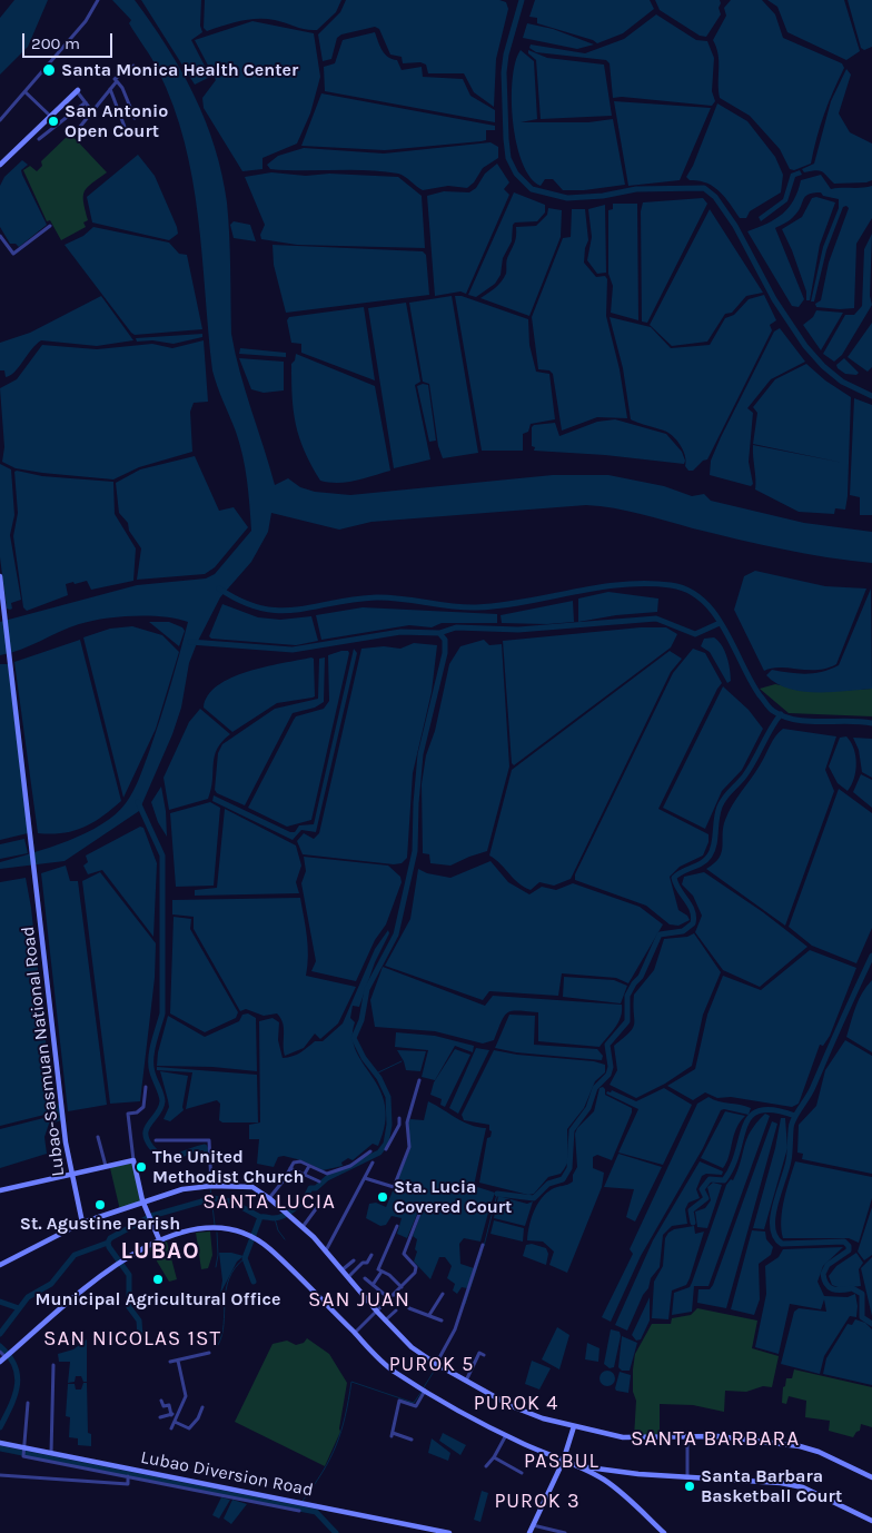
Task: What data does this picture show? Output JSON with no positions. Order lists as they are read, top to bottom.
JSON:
{
  "streets": {
    "street": ["Lubao-Sasmuan National Road", "Lubao Diversion Road"]
  },
  "districts": [
    "SANTA LUCIA",
    "LUBAO",
    "SAN JUAN",
    "SAN NICOLAS 1ST",
    "PUROK 5",
    "PUROK 4",
    "SANTA BARBARA",
    "PASBUL",
    "PUROK 3"
  ],
  "places": [
    "Santa Monica Health Center",
    "San Antonio Open Court",
    "The United Methodist Church",
    "Sta. Lucia Covered Court",
    "St. Agustine Parish",
    "Municipal Agricultural Office",
    "Santa Barbara Basketball Court"
  ],
  "scale_bar": "200 m"
}
